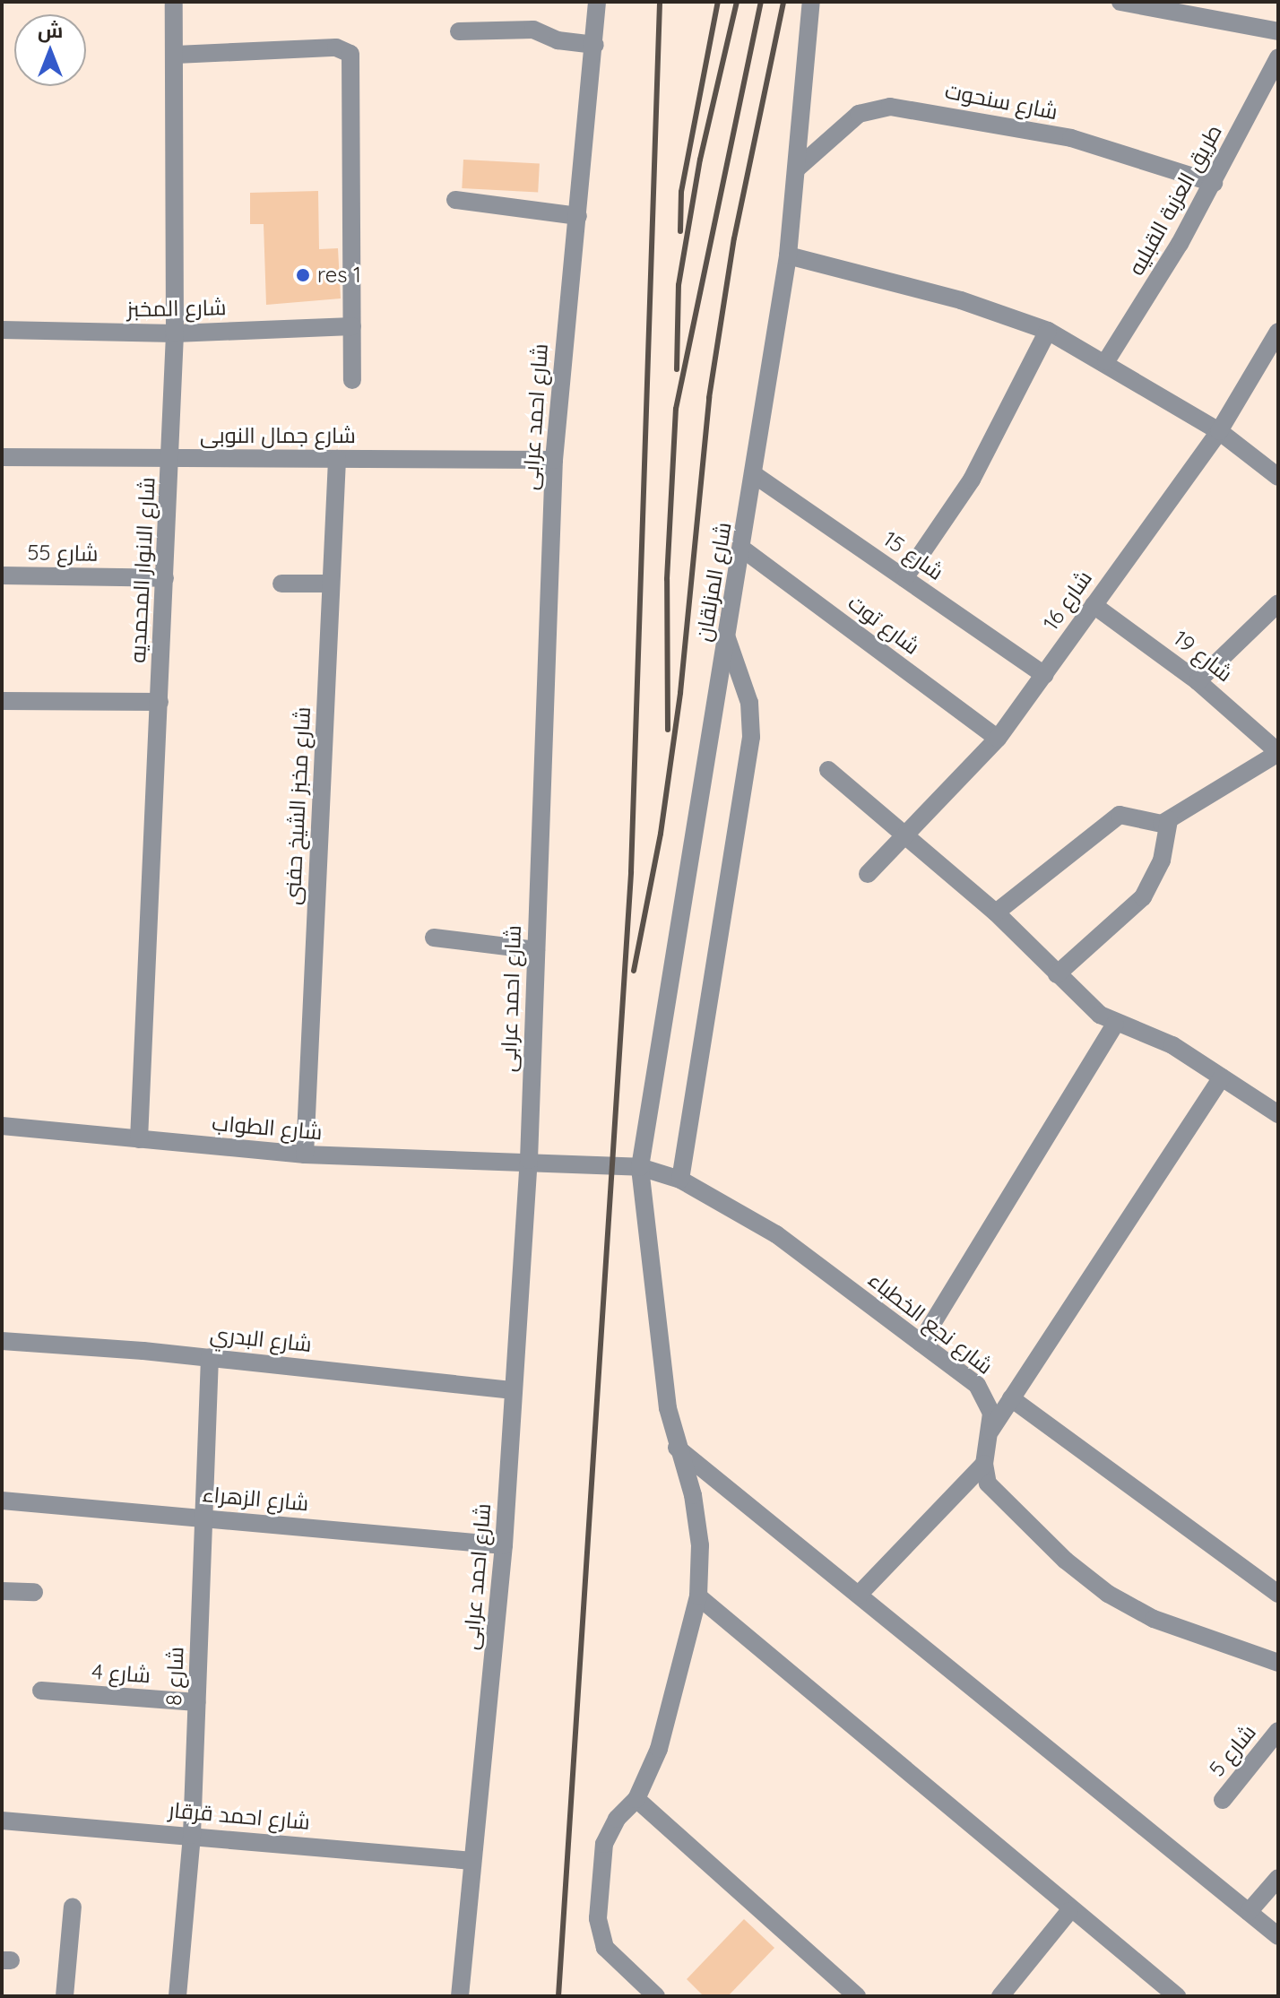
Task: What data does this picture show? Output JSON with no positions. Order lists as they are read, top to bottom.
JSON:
{
  "streets": {
    "street": [
      "شارع سنحوت",
      "طريق العزبة القبليه",
      "شارع المخبز",
      "شارع احمد عرابى",
      "شارع جمال النوبى",
      "شارع 55",
      "شارع 15",
      "شارع الانوار المحمديه",
      "شارع المزلقان",
      "شارع 16",
      "شارع توت",
      "شارع 19",
      "شارع مخبز الشيخ حفنى",
      "شارع الطواب",
      "شارع نجع الخطباء",
      "شارع البدري",
      "شارع الزهراء",
      "شارع 4",
      "شارع 8",
      "شارع 5",
      "شارع احمد قرقار"
    ]
  },
  "crossings": [
    ["شارع سنحوت", "طريق العزبة القبليه"],
    ["شارع سنحوت", "شارع المزلقان"],
    ["شارع المخبز", "شارع الانوار المحمديه"],
    ["شارع احمد عرابى", "شارع جمال النوبى"],
    ["شارع احمد عرابى", "شارع الطواب"],
    ["شارع احمد عرابى", "شارع نجع الخطباء"],
    ["شارع احمد عرابى", "شارع البدري"],
    ["شارع احمد عرابى", "شارع الزهراء"],
    ["شارع احمد عرابى", "شارع احمد قرقار"],
    ["شارع جمال النوبى", "شارع الانوار المحمديه"],
    ["شارع جمال النوبى", "شارع مخبز الشيخ حفنى"],
    ["شارع 55", "شارع الانوار المحمديه"],
    ["شارع 15", "شارع المزلقان"],
    ["شارع 15", "شارع 16"],
    ["شارع الانوار المحمديه", "شارع الطواب"],
    ["شارع المزلقان", "شارع توت"],
    ["شارع المزلقان", "شارع نجع الخطباء"],
    ["شارع 16", "شارع توت"],
    ["شارع 16", "شارع 19"],
    ["شارع مخبز الشيخ حفنى", "شارع الطواب"],
    ["شارع الطواب", "شارع نجع الخطباء"],
    ["شارع البدري", "شارع 8"],
    ["شارع الزهراء", "شارع 8"],
    ["شارع 4", "شارع 8"],
    ["شارع 8", "شارع احمد قرقار"]
  ],
  "places": ["res 1"],
  "north": "top"
}
